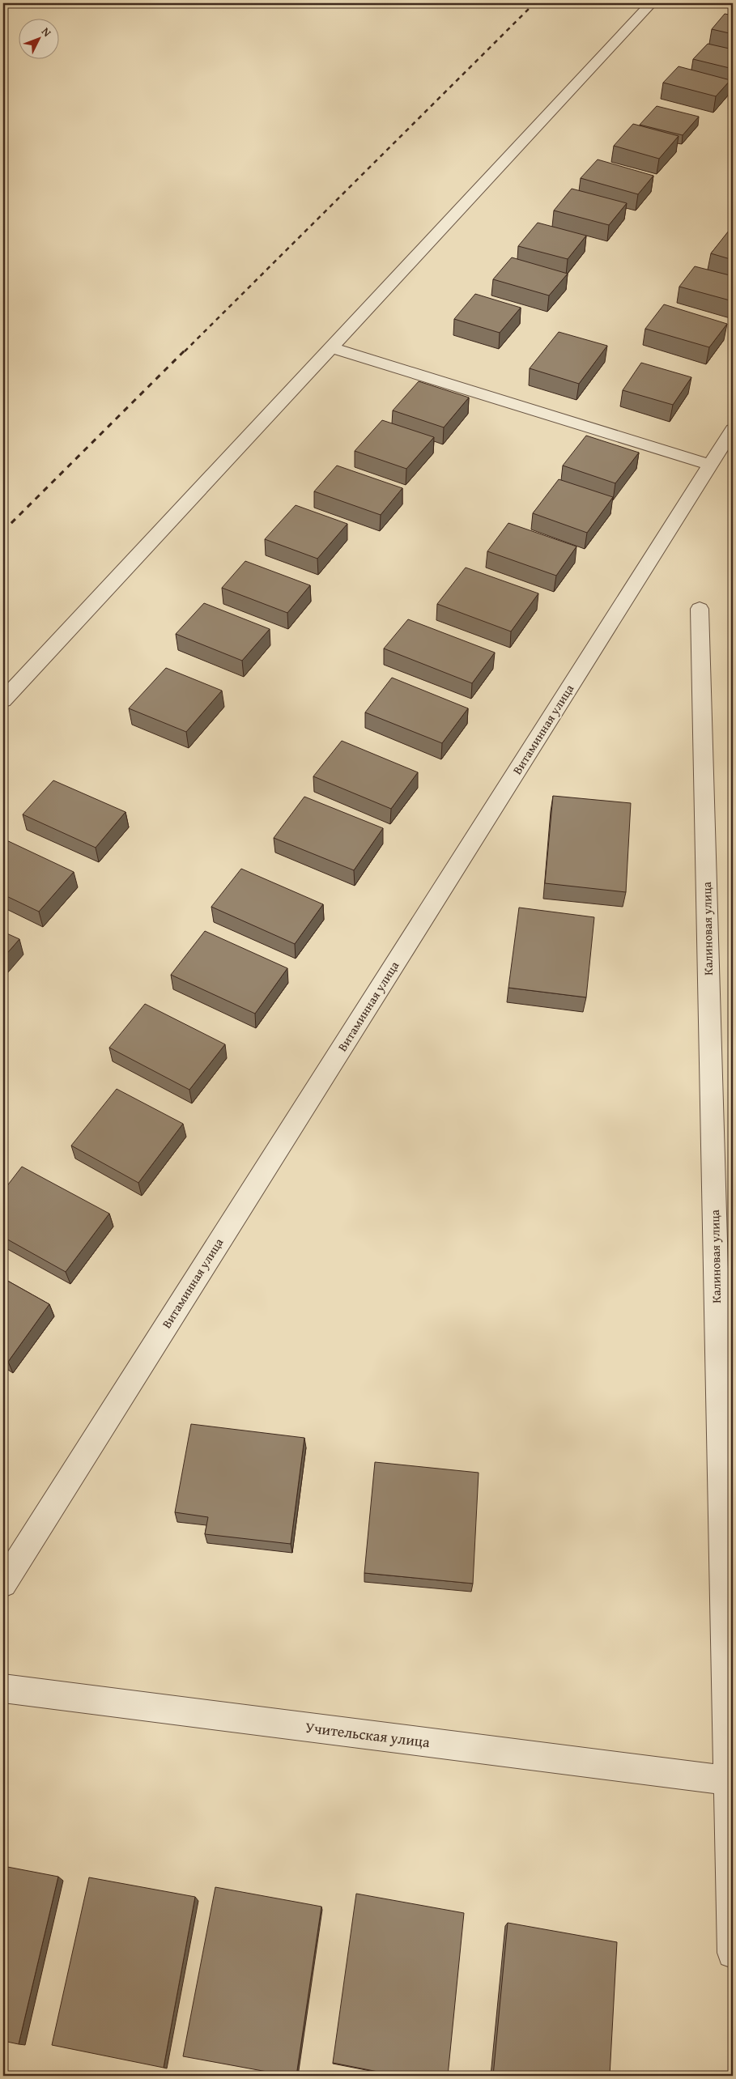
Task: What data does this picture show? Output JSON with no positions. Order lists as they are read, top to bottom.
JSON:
{
  "streets": {
    "street": ["Витаминная улица", "Калиновая улица", "Учительская улица"]
  },
  "crossings": [
    ["Калиновая улица", "Учительская улица"]
  ],
  "north": "top right"
}
